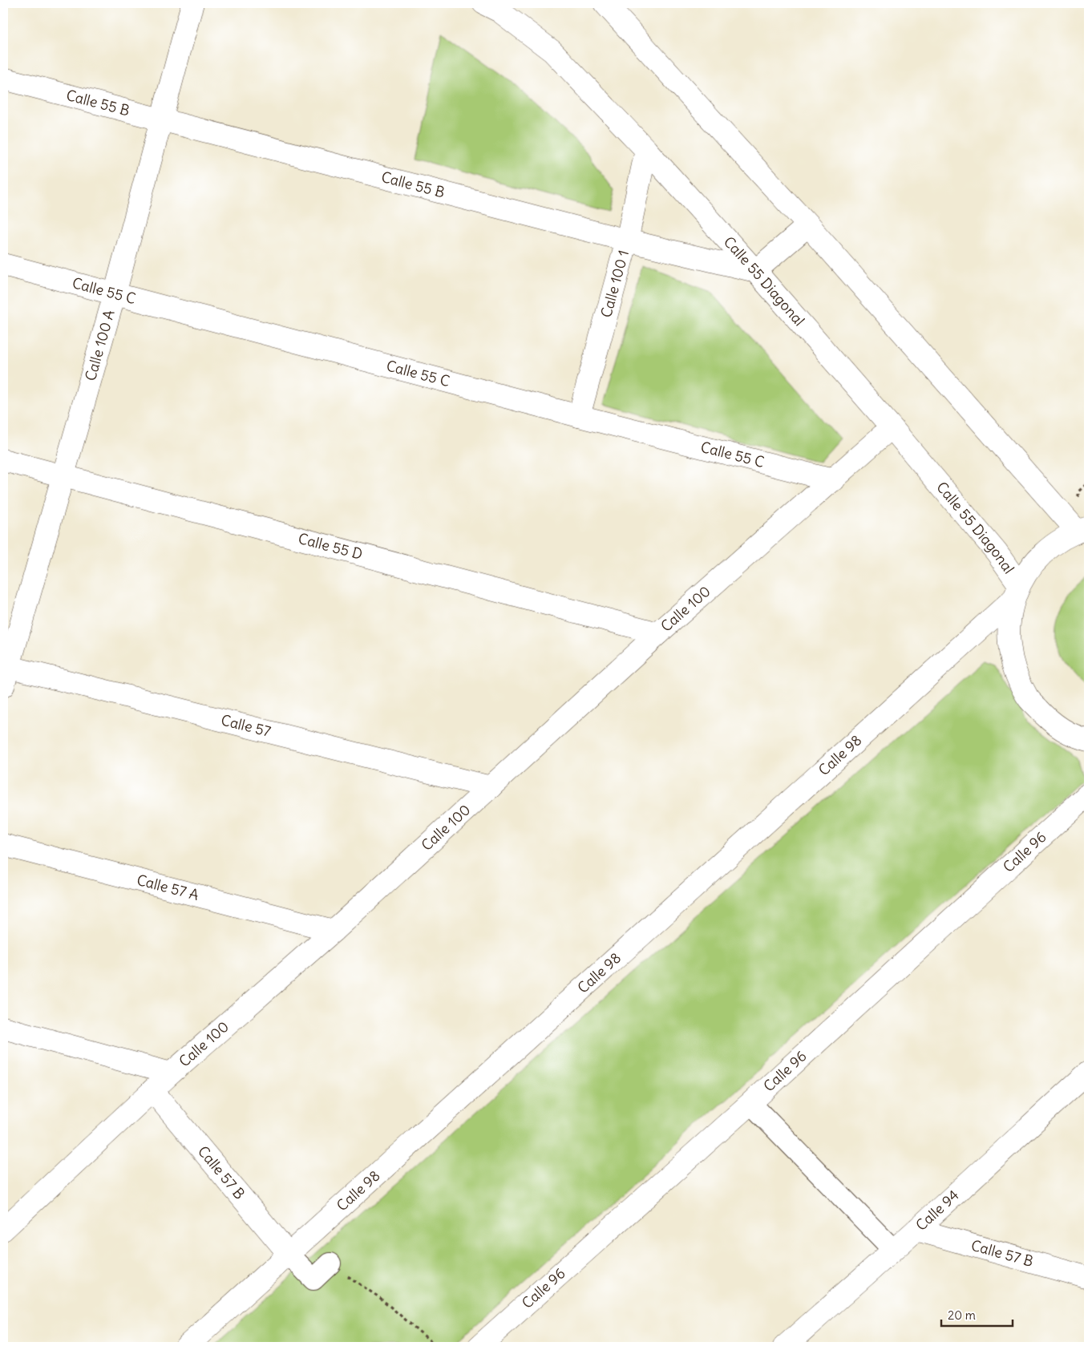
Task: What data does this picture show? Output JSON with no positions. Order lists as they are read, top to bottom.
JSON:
{
  "streets": {
    "street": [
      "Calle 55 B",
      "Calle 55 Diagonal",
      "Calle 100 1",
      "Calle 55 C",
      "Calle 100 A",
      "Calle 55 D",
      "Calle 100",
      "Calle 57",
      "Calle 98",
      "Calle 96",
      "Calle 57 A",
      "Calle 57 B",
      "Calle 94"
    ]
  },
  "crossings": [
    ["Calle 55 B", "Calle 55 Diagonal"],
    ["Calle 55 B", "Calle 100 1"],
    ["Calle 55 B", "Calle 100 A"],
    ["Calle 55 Diagonal", "Calle 100 1"],
    ["Calle 55 Diagonal", "Calle 100"],
    ["Calle 55 Diagonal", "Calle 98"],
    ["Calle 100 1", "Calle 55 C"],
    ["Calle 55 C", "Calle 100 A"],
    ["Calle 55 C", "Calle 100"],
    ["Calle 100 A", "Calle 55 D"],
    ["Calle 100 A", "Calle 57"],
    ["Calle 55 D", "Calle 100"],
    ["Calle 100", "Calle 57"],
    ["Calle 100", "Calle 57 A"],
    ["Calle 100", "Calle 57 B"],
    ["Calle 98", "Calle 57 B"],
    ["Calle 57 B", "Calle 94"]
  ],
  "scale_bar": "20 m"
}
